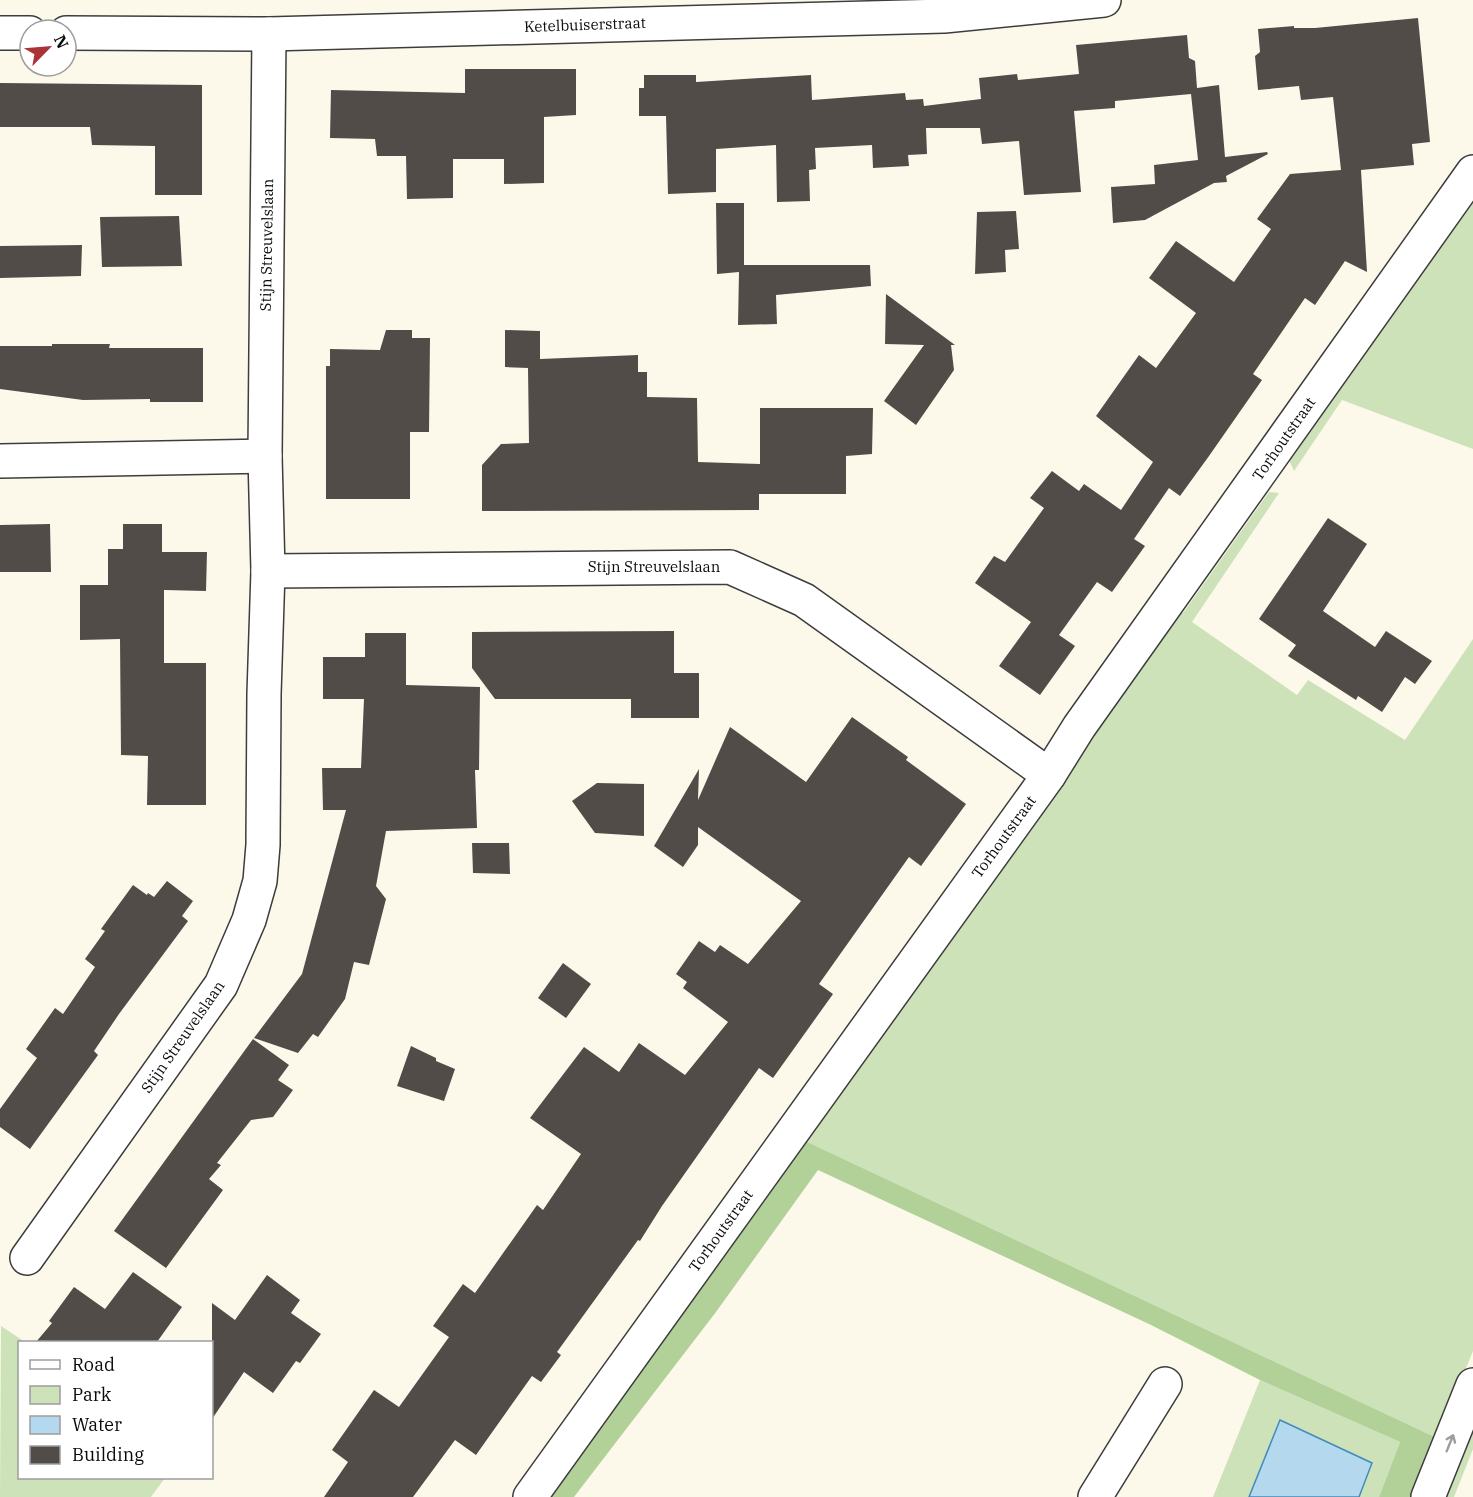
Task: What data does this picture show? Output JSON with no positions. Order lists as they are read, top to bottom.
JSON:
{
  "streets": {
    "street": ["Ketelbuiserstraat", "Stijn Streuvelslaan", "Torhoutstraat"]
  },
  "crossings": [
    ["Ketelbuiserstraat", "Stijn Streuvelslaan"],
    ["Stijn Streuvelslaan", "Torhoutstraat"]
  ],
  "legend": [
    "Road",
    "Park",
    "Water",
    "Building"
  ],
  "north": "top right"
}
